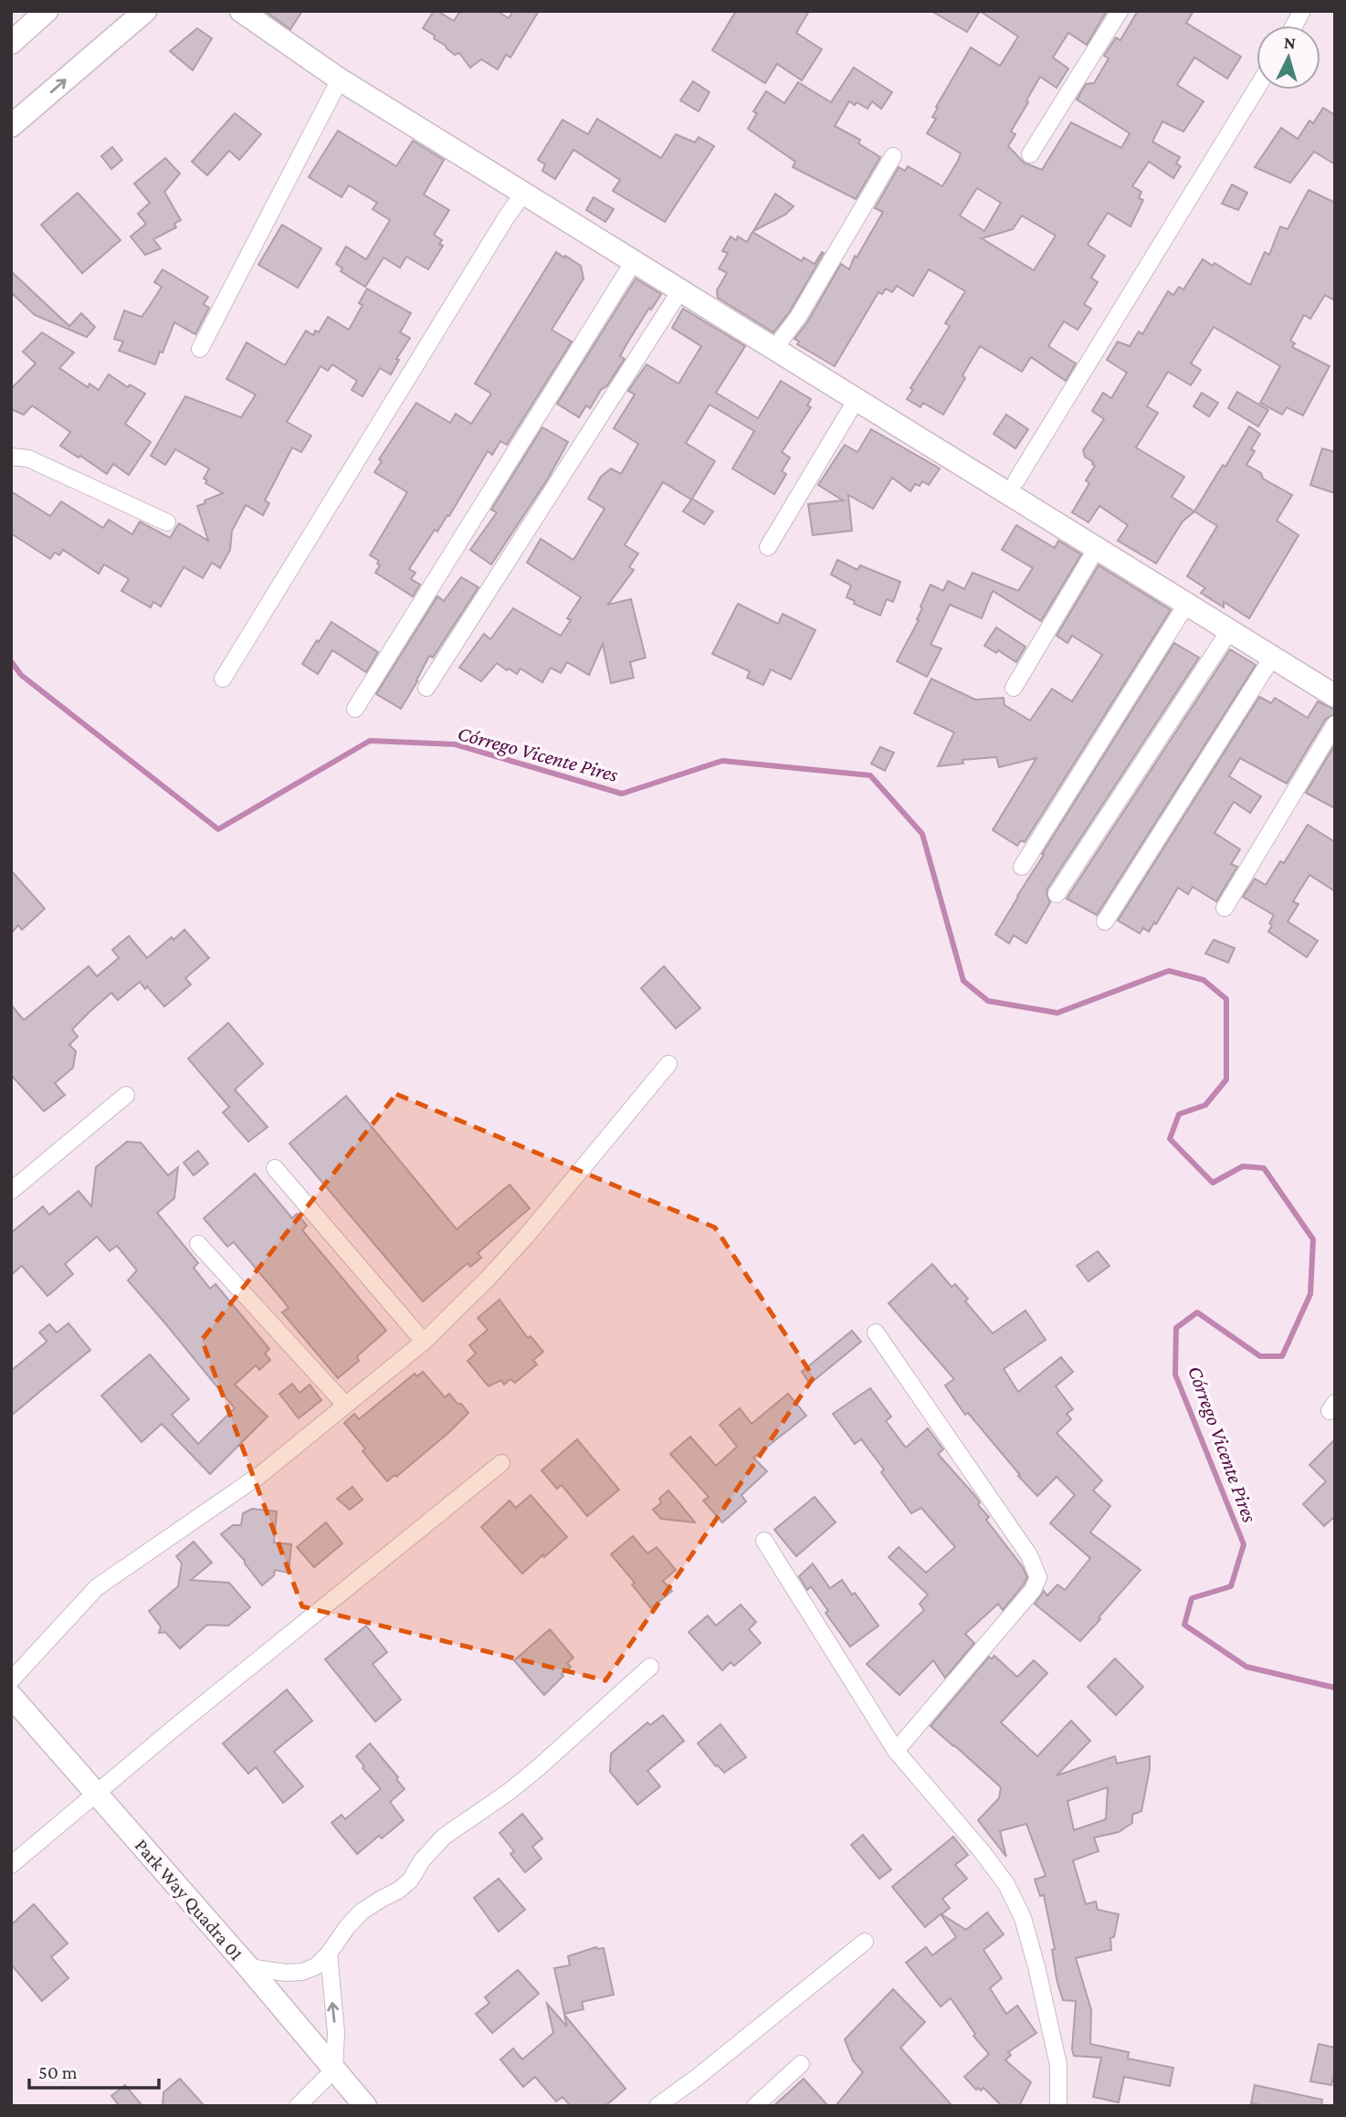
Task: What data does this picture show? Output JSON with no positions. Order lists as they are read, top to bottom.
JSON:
{
  "streets": {
    "street": ["Park Way Quadra 01"]
  },
  "water": ["Córrego Vicente Pires"],
  "scale_bar": "50 m",
  "north": "top"
}
